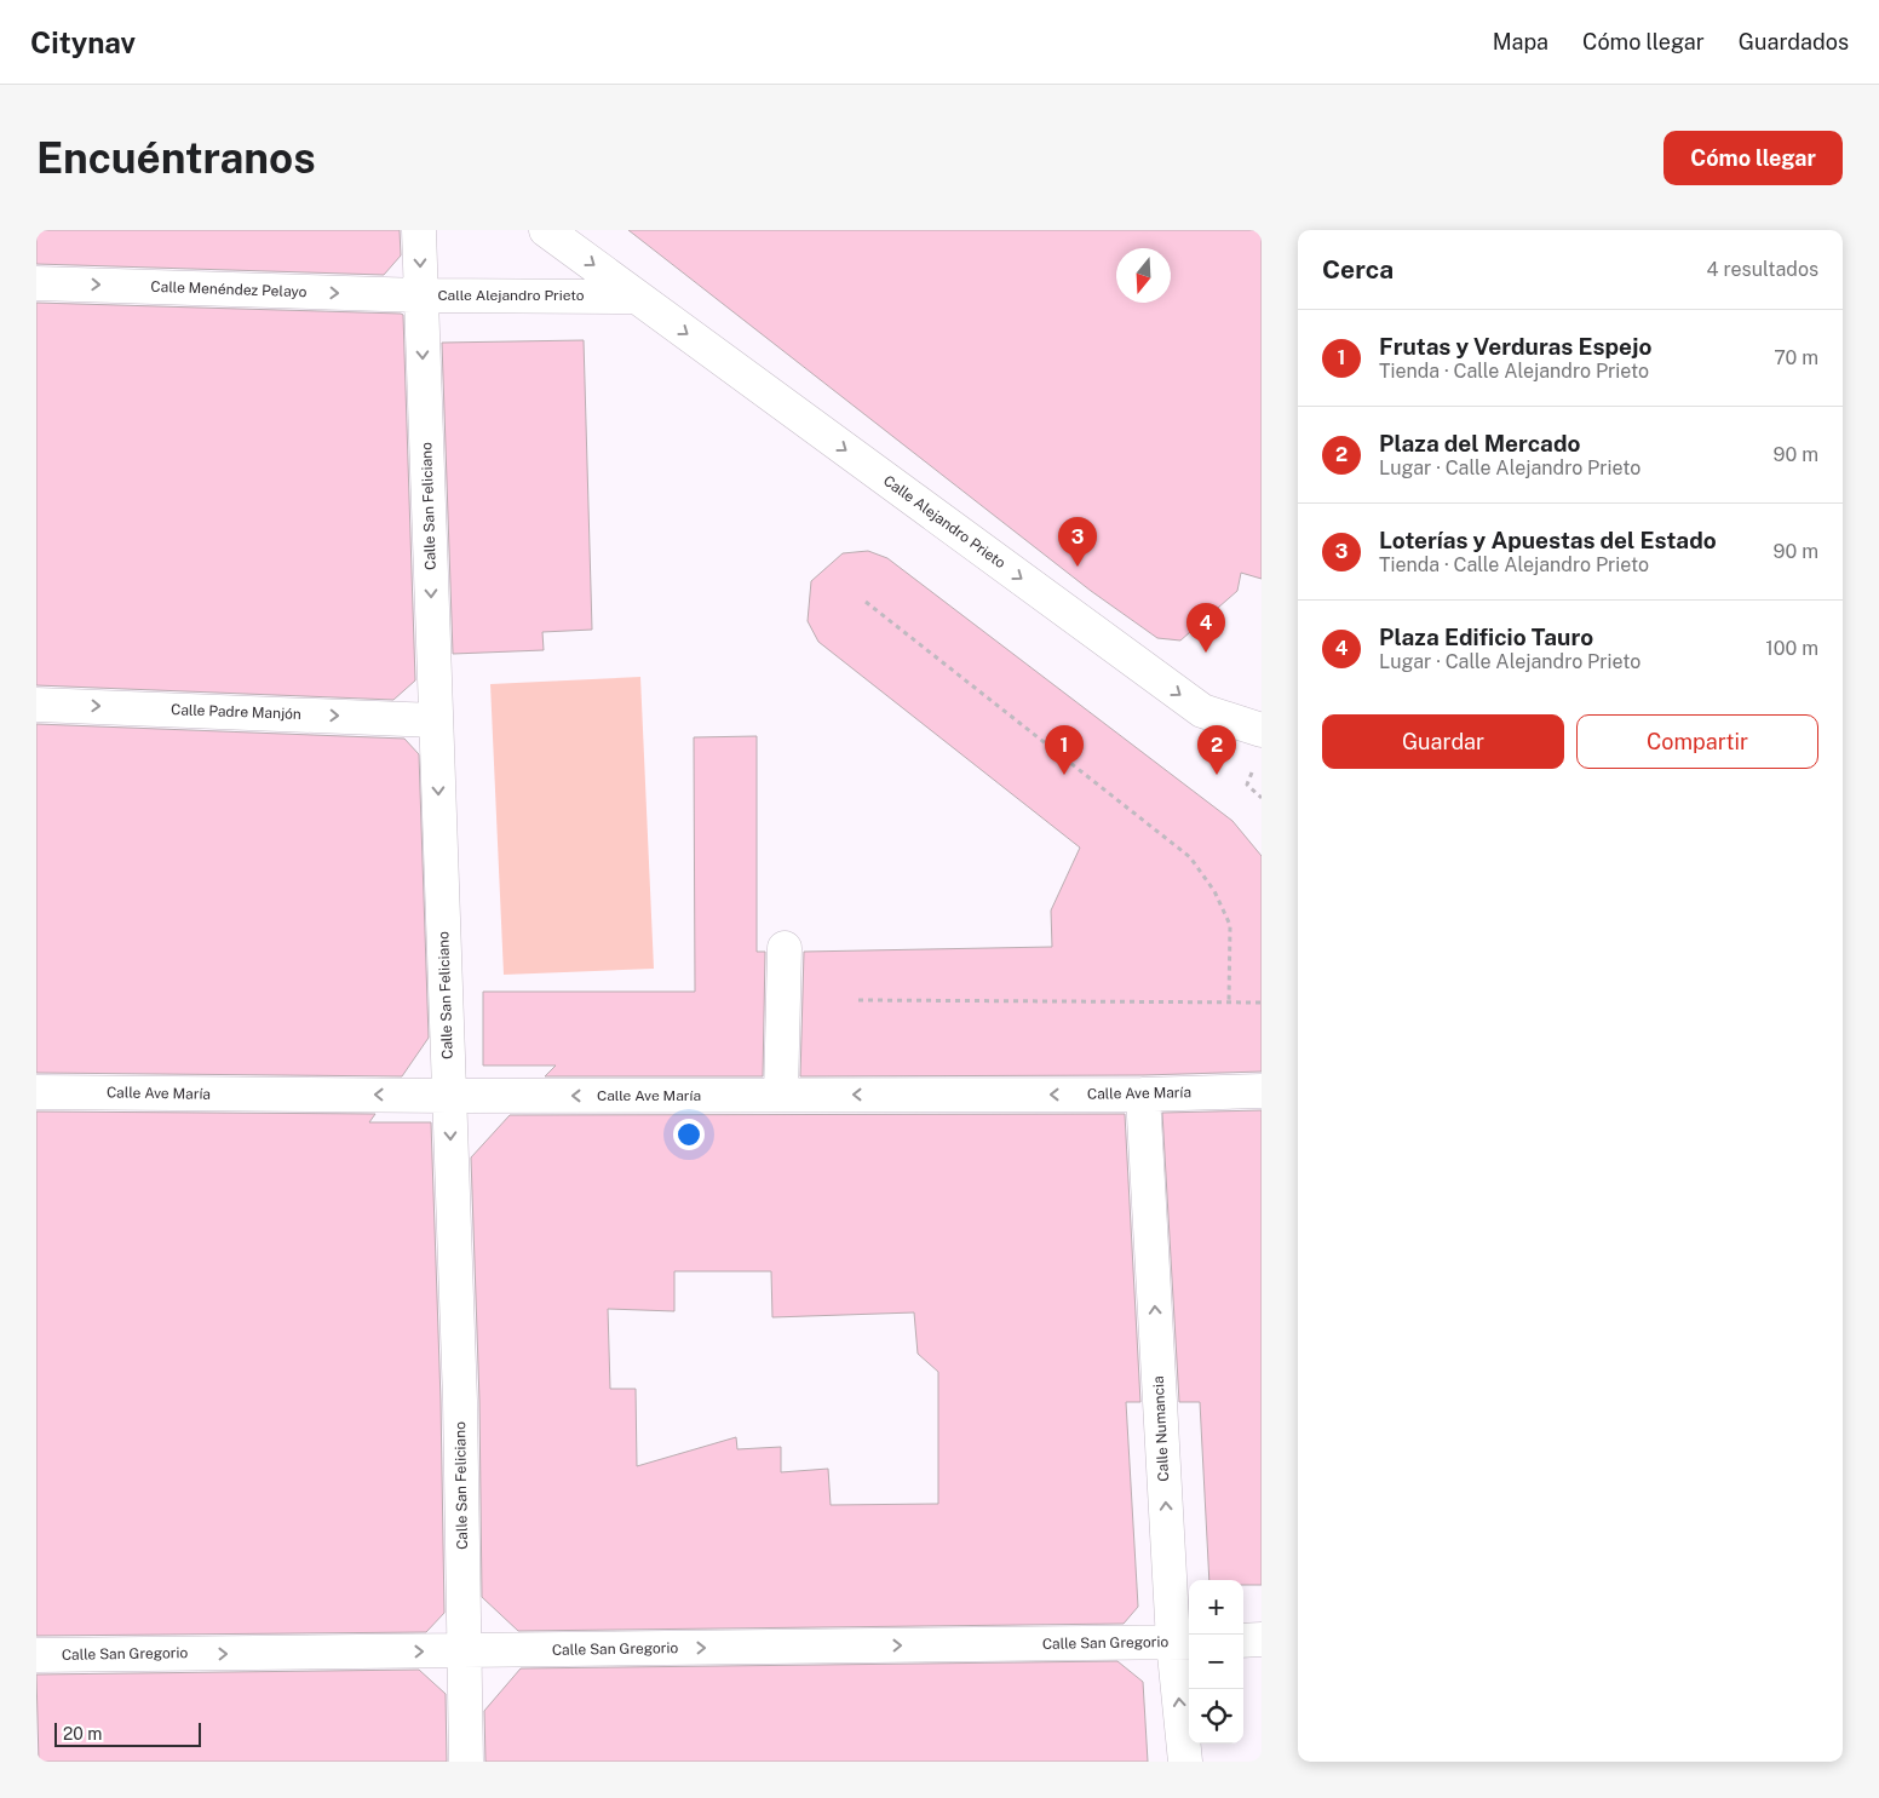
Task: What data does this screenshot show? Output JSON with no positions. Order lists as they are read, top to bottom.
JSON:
{
  "streets": {
    "street": [
      "Calle Menéndez Pelayo",
      "Calle Alejandro Prieto",
      "Calle San Feliciano",
      "Calle Padre Manjón",
      "Calle Ave María",
      "Calle Numancia",
      "Calle San Gregorio"
    ]
  },
  "crossings": [
    ["Calle Menéndez Pelayo", "Calle Alejandro Prieto"],
    ["Calle Menéndez Pelayo", "Calle San Feliciano"],
    ["Calle Alejandro Prieto", "Calle San Feliciano"],
    ["Calle San Feliciano", "Calle Padre Manjón"],
    ["Calle San Feliciano", "Calle Ave María"],
    ["Calle San Feliciano", "Calle San Gregorio"],
    ["Calle Ave María", "Calle Numancia"],
    ["Calle Numancia", "Calle San Gregorio"]
  ],
  "one_way": [
    "Calle Menéndez Pelayo",
    "Calle Alejandro Prieto",
    "Calle San Feliciano",
    "Calle Padre Manjón",
    "Calle Ave María",
    "Calle Numancia",
    "Calle San Gregorio"
  ],
  "scale_bar": "20 m",
  "north": "bottom",
  "page": {
    "header": "Citynav",
    "nav": ["Mapa", "Cómo llegar", "Guardados"],
    "buttons": [
      "Cómo llegar",
      ["Guardar", "Compartir"]
    ],
    "title": "Encuéntranos",
    "heading": ["Cerca", "4 resultados"],
    "list": [
      {
        "mark": "1",
        "name": "Frutas y Verduras Espejo",
        "note": "Tienda · Calle Alejandro Prieto",
        "value": "70 m"
      },
      {
        "mark": "2",
        "name": "Plaza del Mercado",
        "note": "Lugar · Calle Alejandro Prieto",
        "value": "90 m"
      },
      {
        "mark": "3",
        "name": "Loterías y Apuestas del Estado",
        "note": "Tienda · Calle Alejandro Prieto",
        "value": "90 m"
      },
      {
        "mark": "4",
        "name": "Plaza Edificio Tauro",
        "note": "Lugar · Calle Alejandro Prieto",
        "value": "100 m"
      }
    ],
    "pins": [
      "3",
      "4",
      "1",
      "2"
    ],
    "map_buttons": ["+", "−"],
    "scale": "20 m"
  }
}
